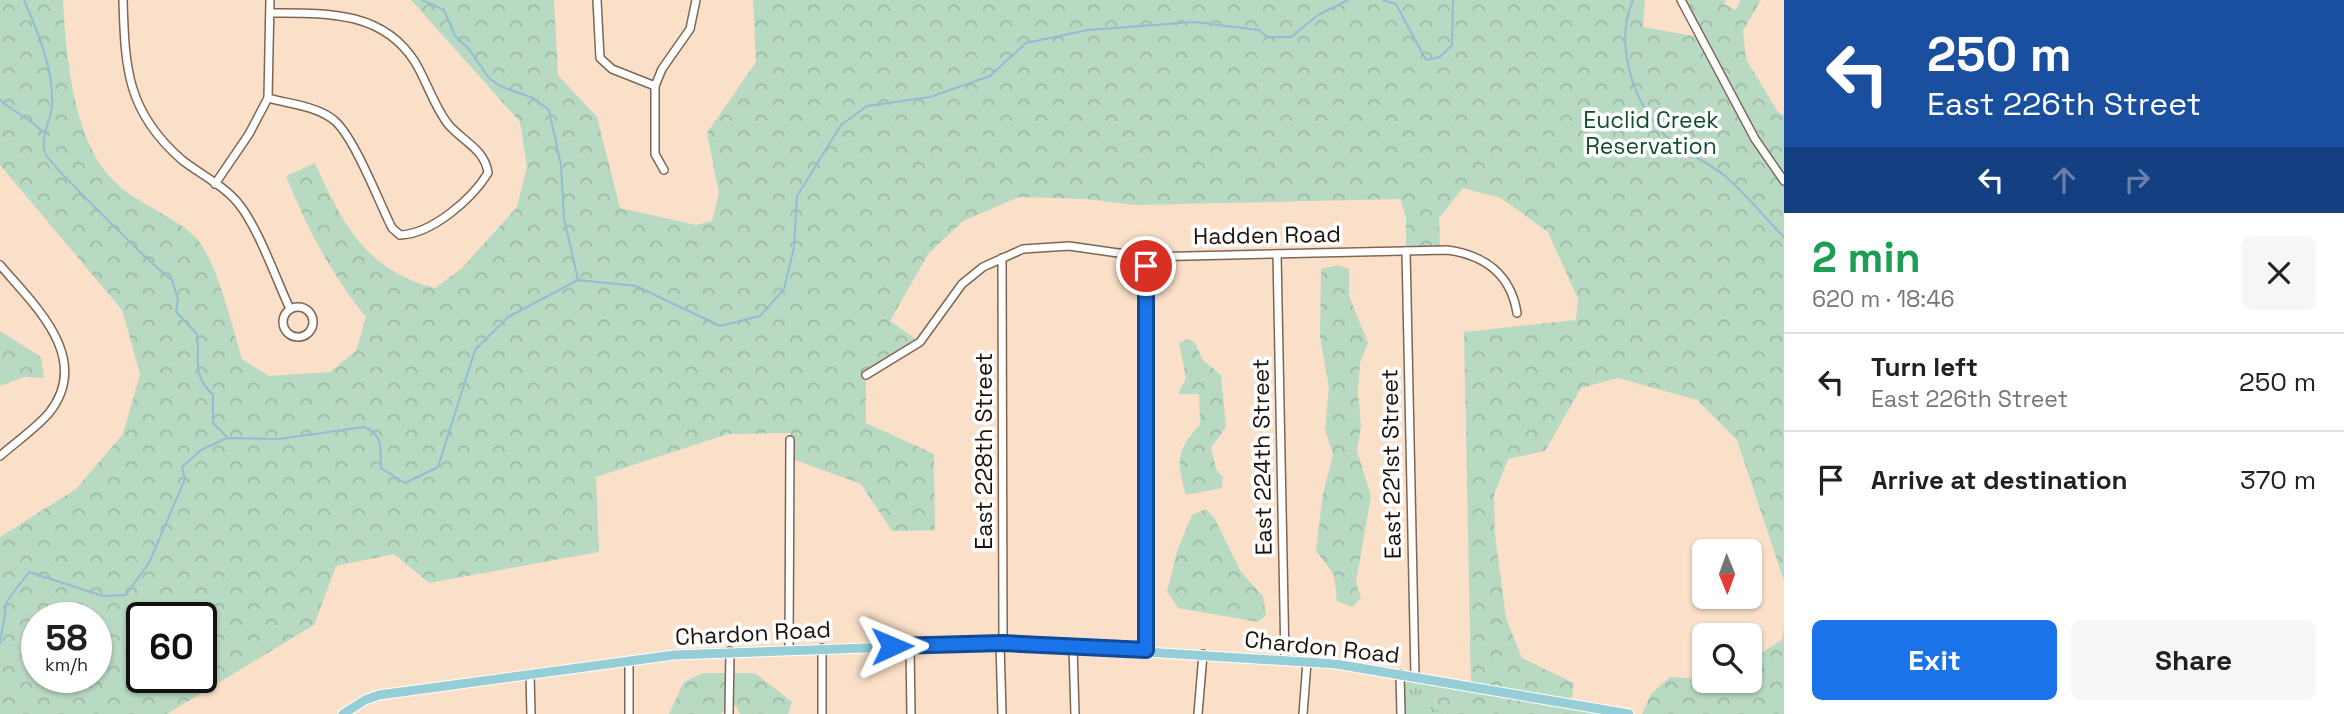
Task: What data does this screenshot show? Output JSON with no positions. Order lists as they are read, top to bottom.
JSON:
{
  "streets": {
    "main road": ["Chardon Road"],
    "street": [
      "Hadden Road",
      "East 228th Street",
      "East 224th Street",
      "East 221st Street"
    ]
  },
  "crossings": [
    ["Hadden Road", "East 228th Street"],
    ["Hadden Road", "East 224th Street"],
    ["Hadden Road", "East 221st Street"],
    ["East 228th Street", "Chardon Road"],
    ["East 224th Street", "Chardon Road"],
    ["East 221st Street", "Chardon Road"]
  ],
  "parks": ["Euclid Creek Reservation"],
  "north": "bottom",
  "page": {
    "turn": ["250 m", "East 226th Street"],
    "heading": ["2 min", "620 m · 18:46"],
    "list": [
      {
        "name": "Turn left",
        "note": "East 226th Street",
        "value": "250 m"
      },
      {
        "name": "Arrive at destination",
        "value": "370 m"
      }
    ],
    "speed": "58 km/h",
    "limit": "60",
    "buttons": ["Exit", "Share"]
  }
}
